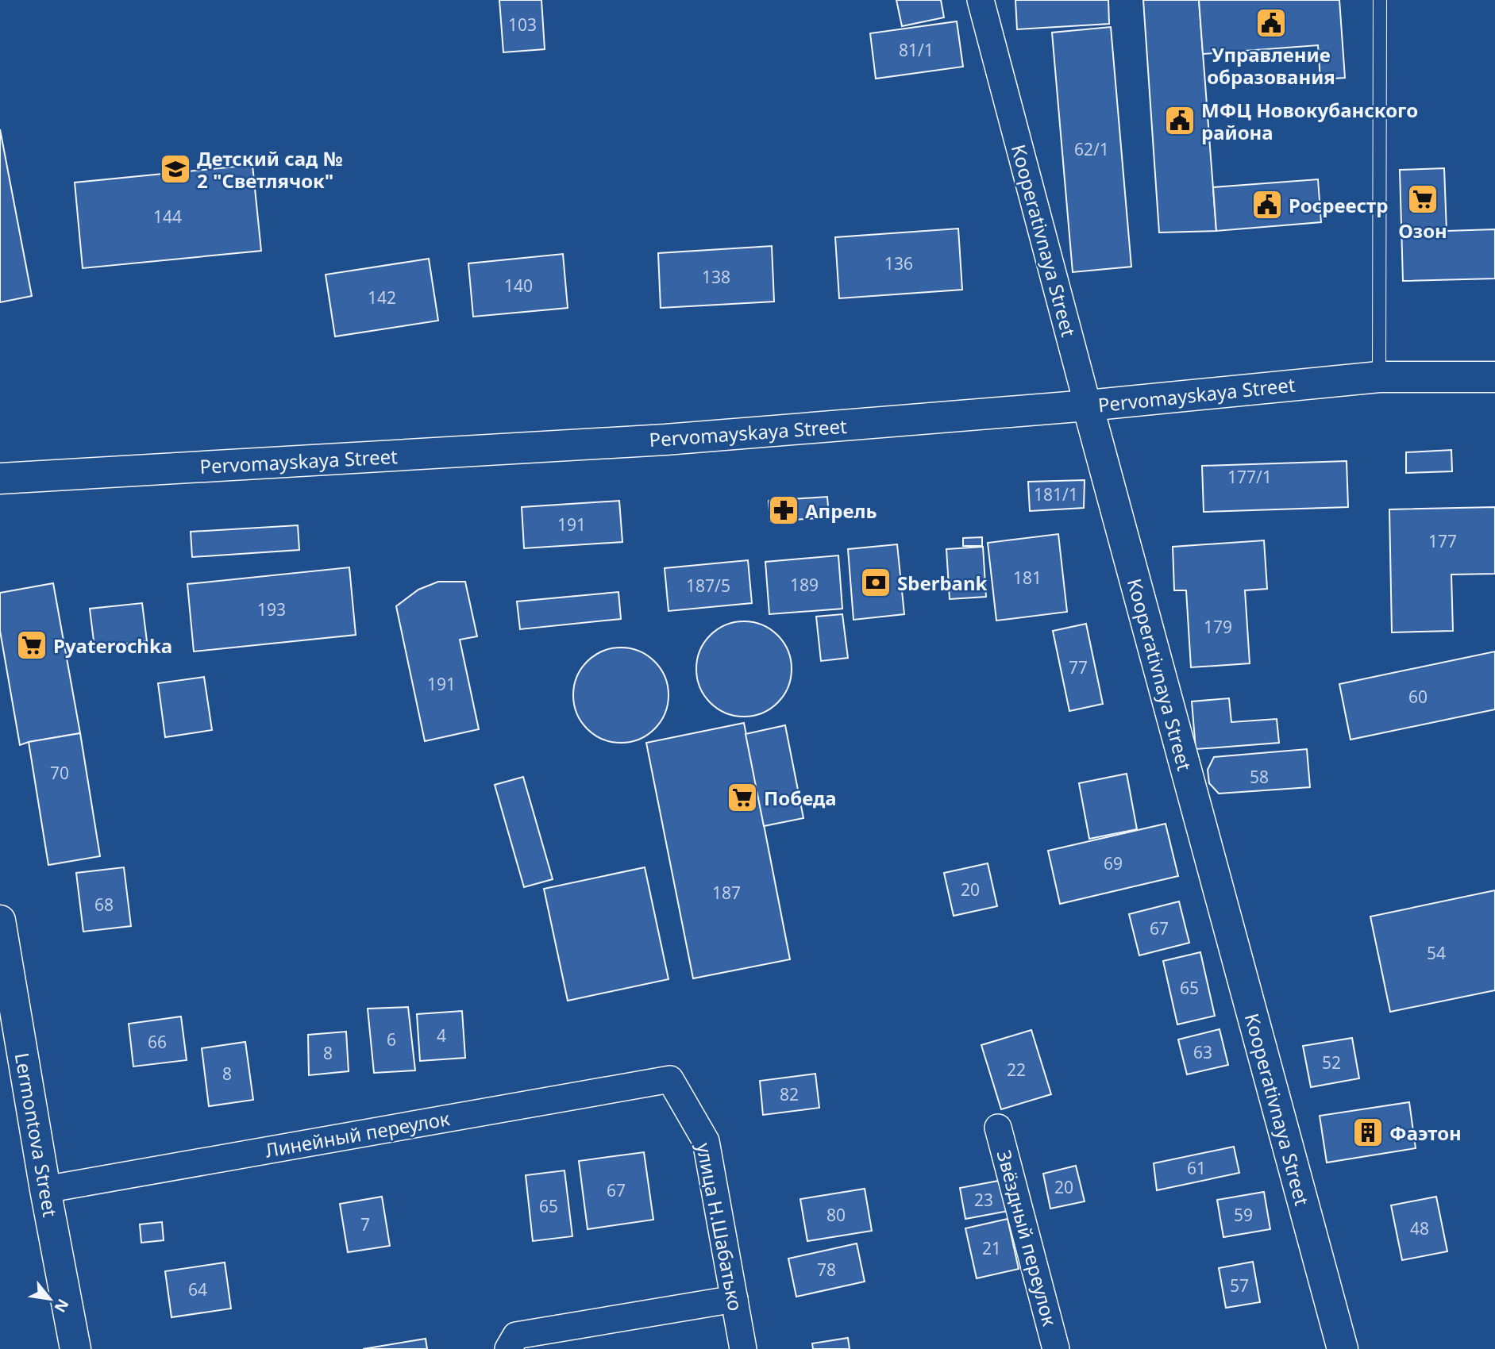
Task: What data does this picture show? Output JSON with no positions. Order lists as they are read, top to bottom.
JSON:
{
  "streets": {
    "main road": ["Kooperativnaya Street", "Pervomayskaya Street", "Lermontova Street"],
    "street": ["Линейный переулок", "улица Н.Шабатько", "Звёздный переулок"]
  },
  "crossings": [
    ["Kooperativnaya Street", "Pervomayskaya Street"],
    ["Линейный переулок", "Lermontova Street"],
    ["Линейный переулок", "улица Н.Шабатько"]
  ],
  "places": {
    "public building": ["Управление образования", "МФЦ Новокубанского района", "Росреестр"],
    "school or university": ["Детский сад № 2 \"Светлячок\""],
    "supermarket": ["Озон", "Pyaterochka", "Победа"],
    "pharmacy": ["Апрель"],
    "bank": ["Sberbank"],
    "building": ["Фаэтон"]
  },
  "house_numbers": [
    "103",
    "81/1",
    "62/1",
    "144",
    "136",
    "138",
    "140",
    "142",
    "177/1",
    "181/1",
    "191",
    "177",
    "181",
    "189",
    "187/5",
    "193",
    "179",
    "77",
    "191",
    "60",
    "70",
    "58",
    "69",
    "20",
    "187",
    "68",
    "67",
    "54",
    "65",
    "4",
    "6",
    "66",
    "63",
    "8",
    "52",
    "22",
    "8",
    "82",
    "61",
    "20",
    "67",
    "23",
    "65",
    "80",
    "59",
    "7",
    "48",
    "21",
    "78",
    "57",
    "64"
  ],
  "north": "bottom right"
}
